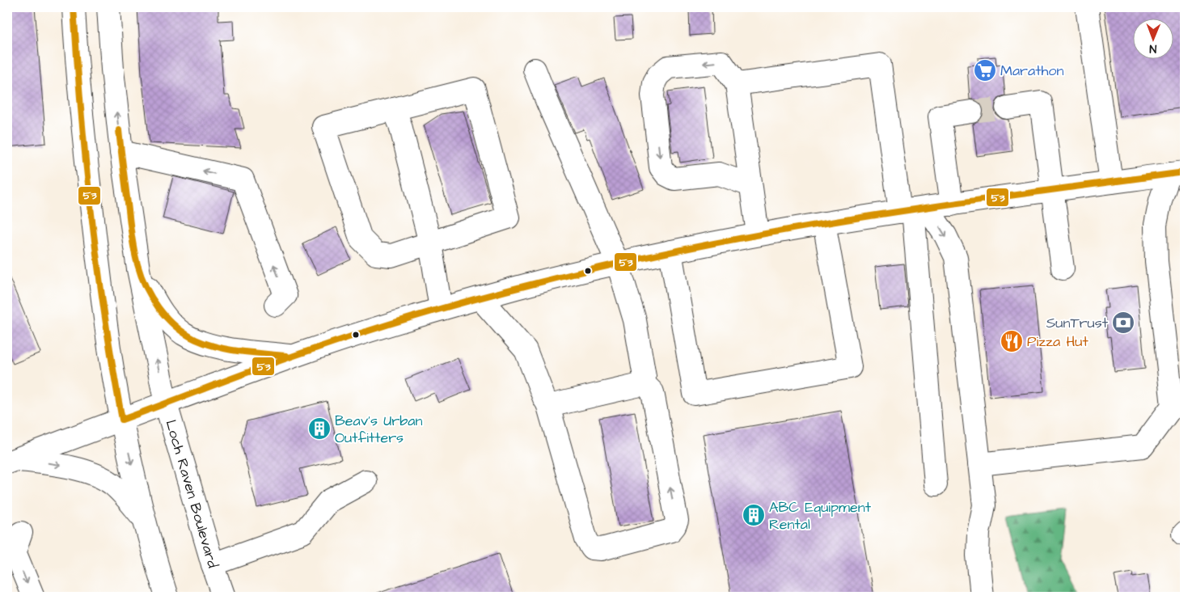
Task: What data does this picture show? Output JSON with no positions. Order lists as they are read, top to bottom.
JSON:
{
  "streets": {
    "main road": ["Loch Raven Boulevard"]
  },
  "places": {
    "supermarket": ["Marathon"],
    "bank": ["SunTrust"],
    "restaurant": ["Pizza Hut"],
    "building": ["Beav's Urban Outfitters", "ABC Equipment Rental"]
  },
  "lines": ["transit line 53"],
  "north": "bottom"
}
